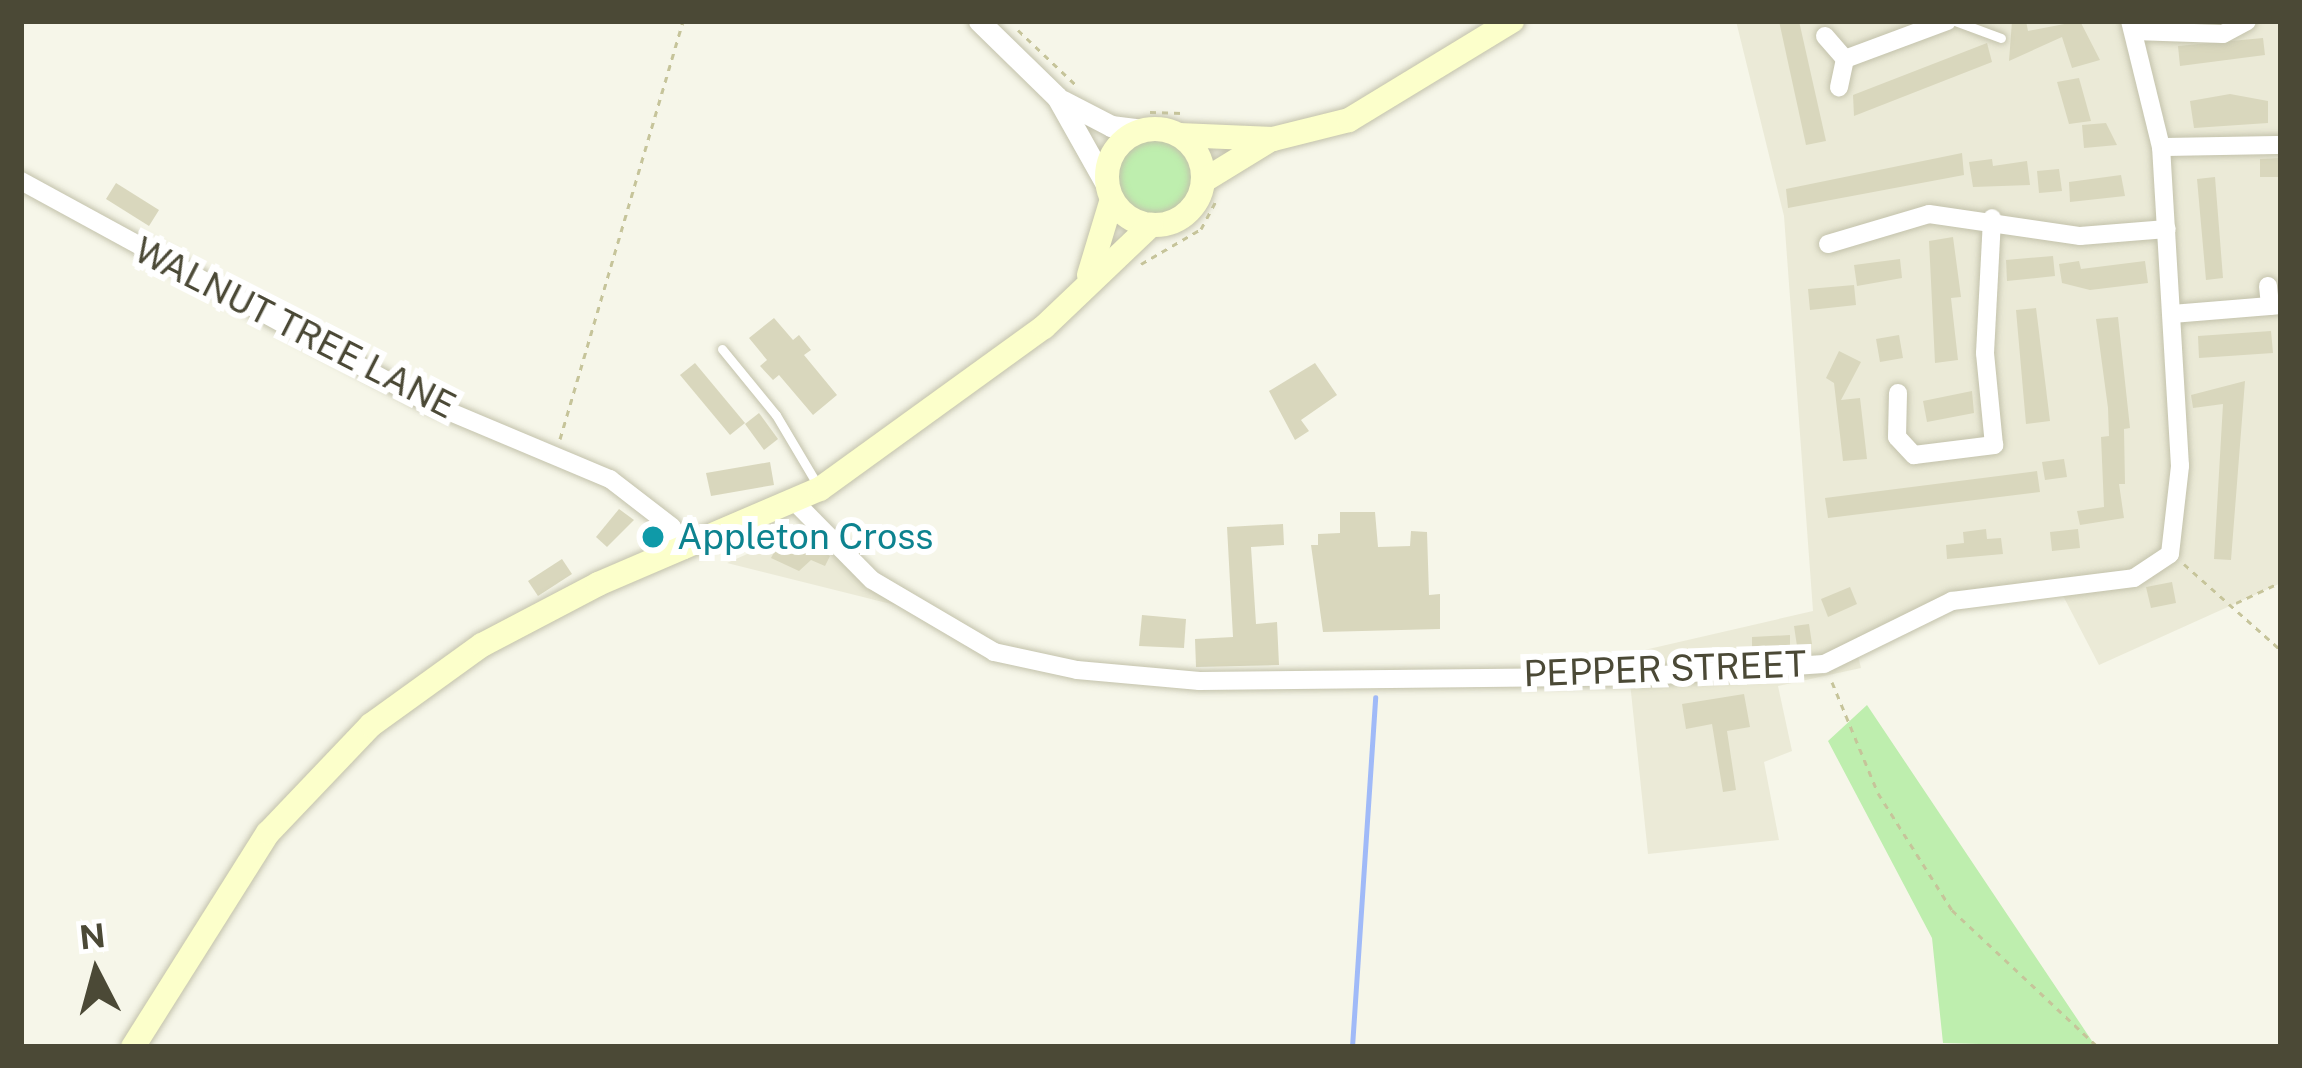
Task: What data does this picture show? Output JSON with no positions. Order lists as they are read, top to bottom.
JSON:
{
  "streets": {
    "street": ["WALNUT TREE LANE", "PEPPER STREET"]
  },
  "places": ["Appleton Cross"],
  "north": "top"
}
